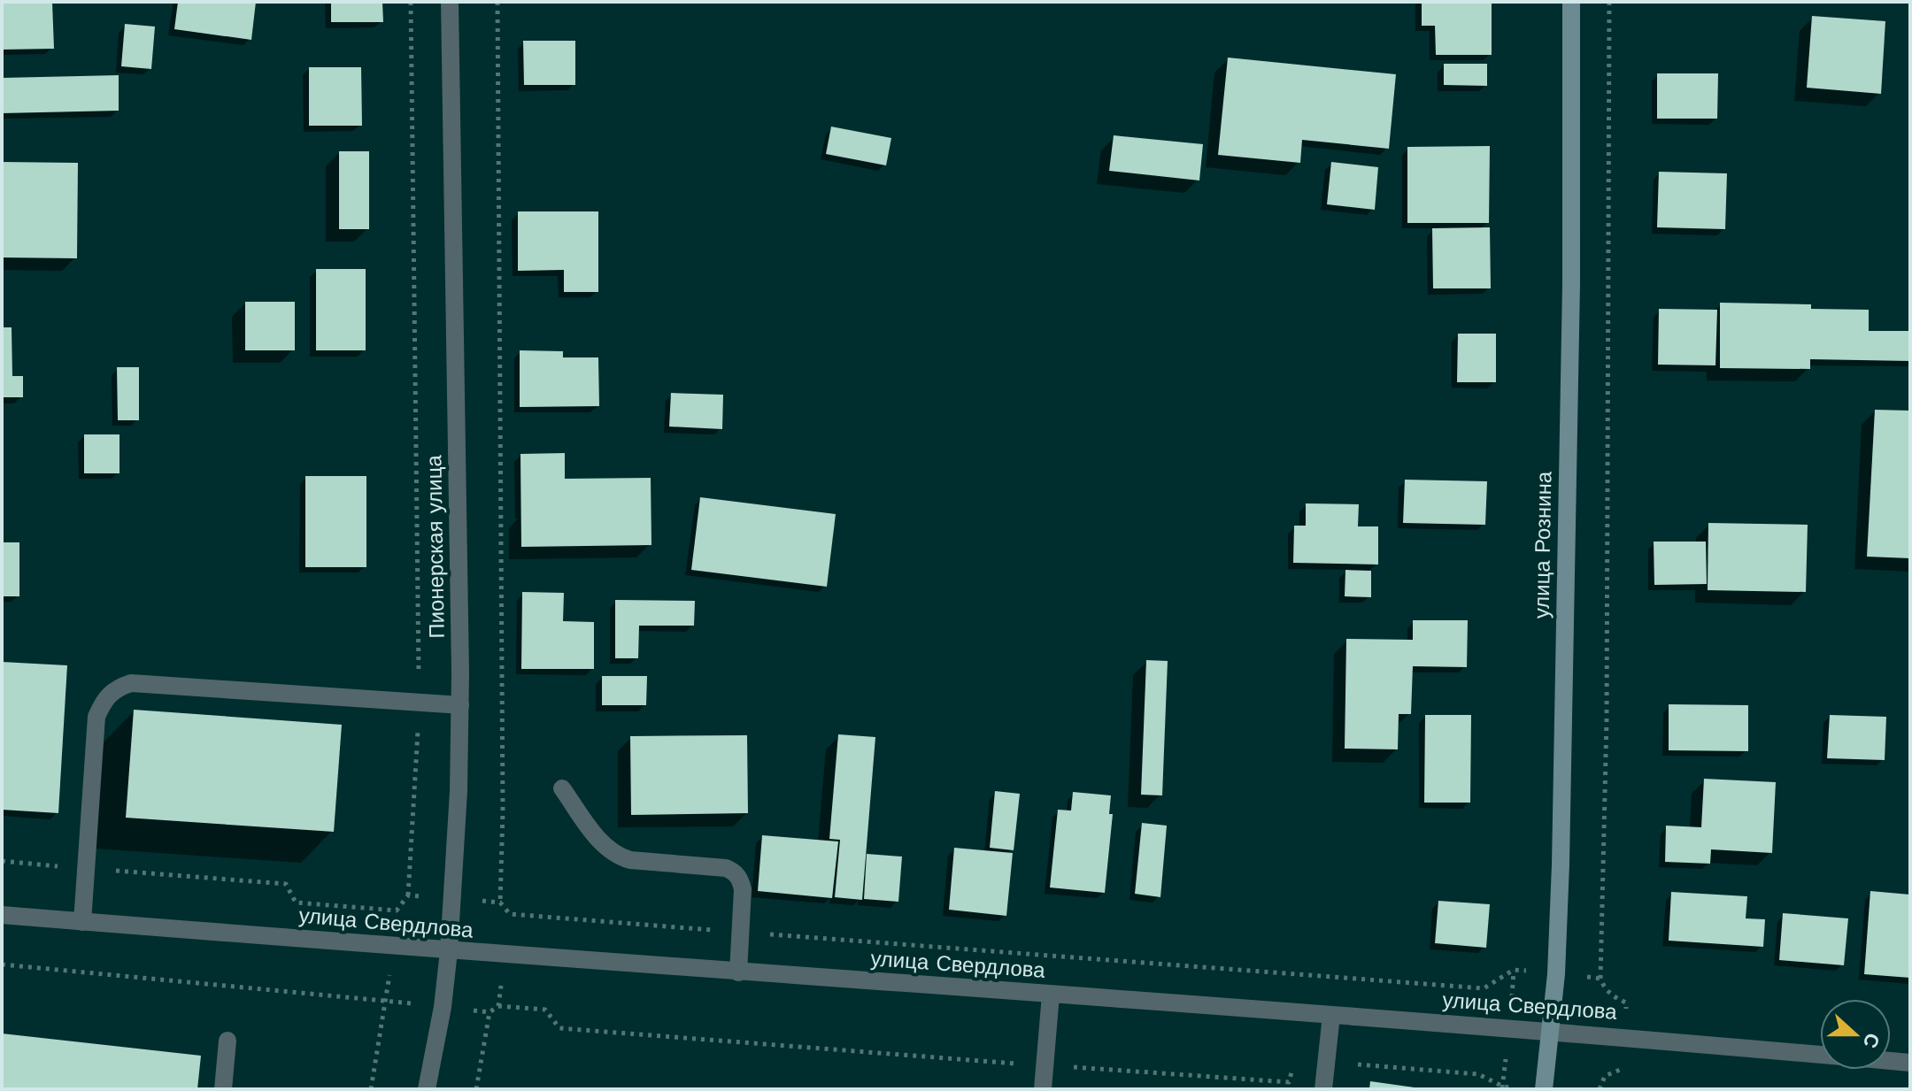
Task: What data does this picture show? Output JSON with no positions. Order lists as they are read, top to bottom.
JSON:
{
  "streets": {
    "main road": ["улица Рознина"],
    "street": ["Пионерская улица", "улица Свердлова"]
  },
  "crossings": [
    ["улица Рознина", "улица Свердлова"],
    ["Пионерская улица", "улица Свердлова"]
  ],
  "north": "right"
}
